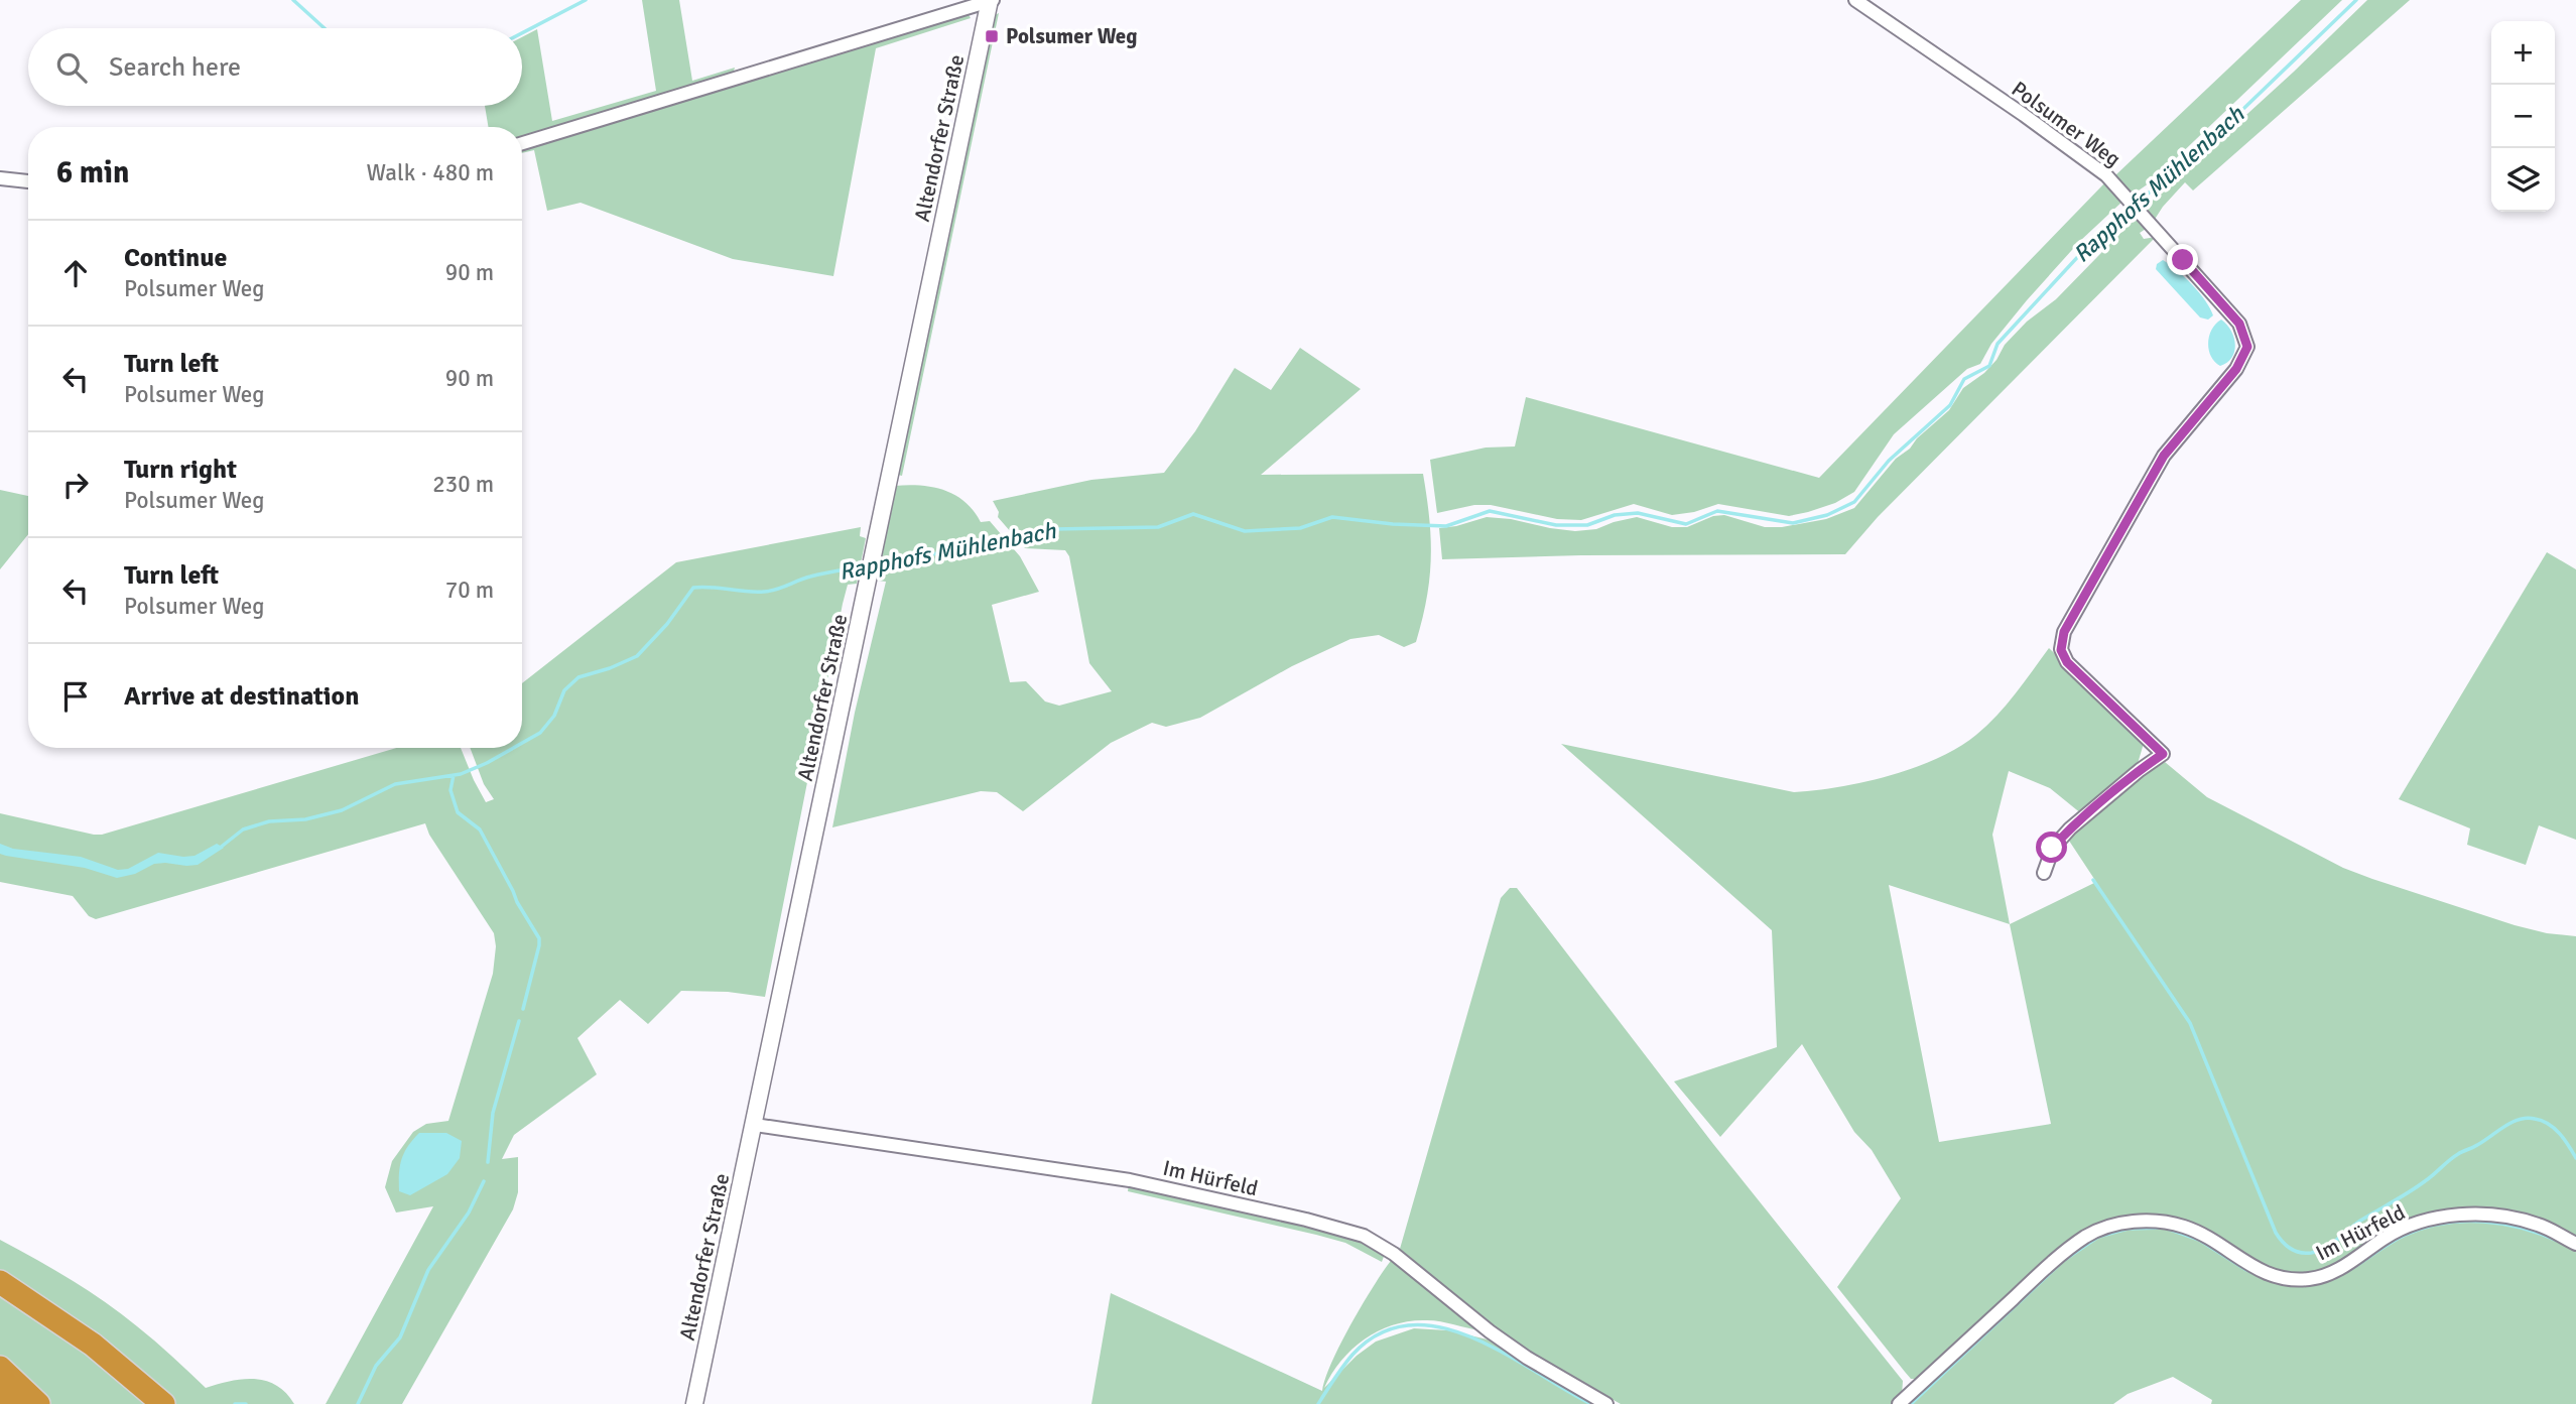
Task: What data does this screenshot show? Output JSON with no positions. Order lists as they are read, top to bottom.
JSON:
{
  "streets": {
    "street": ["Polsumer Weg", "Altendorfer Straße", "Im Hürfeld"]
  },
  "crossings": [
    ["Altendorfer Straße", "Im Hürfeld"]
  ],
  "water": ["Rapphofs Mühlenbach"],
  "places": {
    "transit": ["Polsumer Weg"]
  },
  "page": {
    "map_buttons": ["+", "−"],
    "search": "Search here",
    "heading": ["6 min", "Walk · 480 m"],
    "list": [
      ["Continue", "Polsumer Weg", "90 m"],
      ["Turn left", "Polsumer Weg", "90 m"],
      ["Turn right", "Polsumer Weg", "230 m"],
      ["Turn left", "Polsumer Weg", "70 m"],
      "Arrive at destination"
    ]
  }
}
